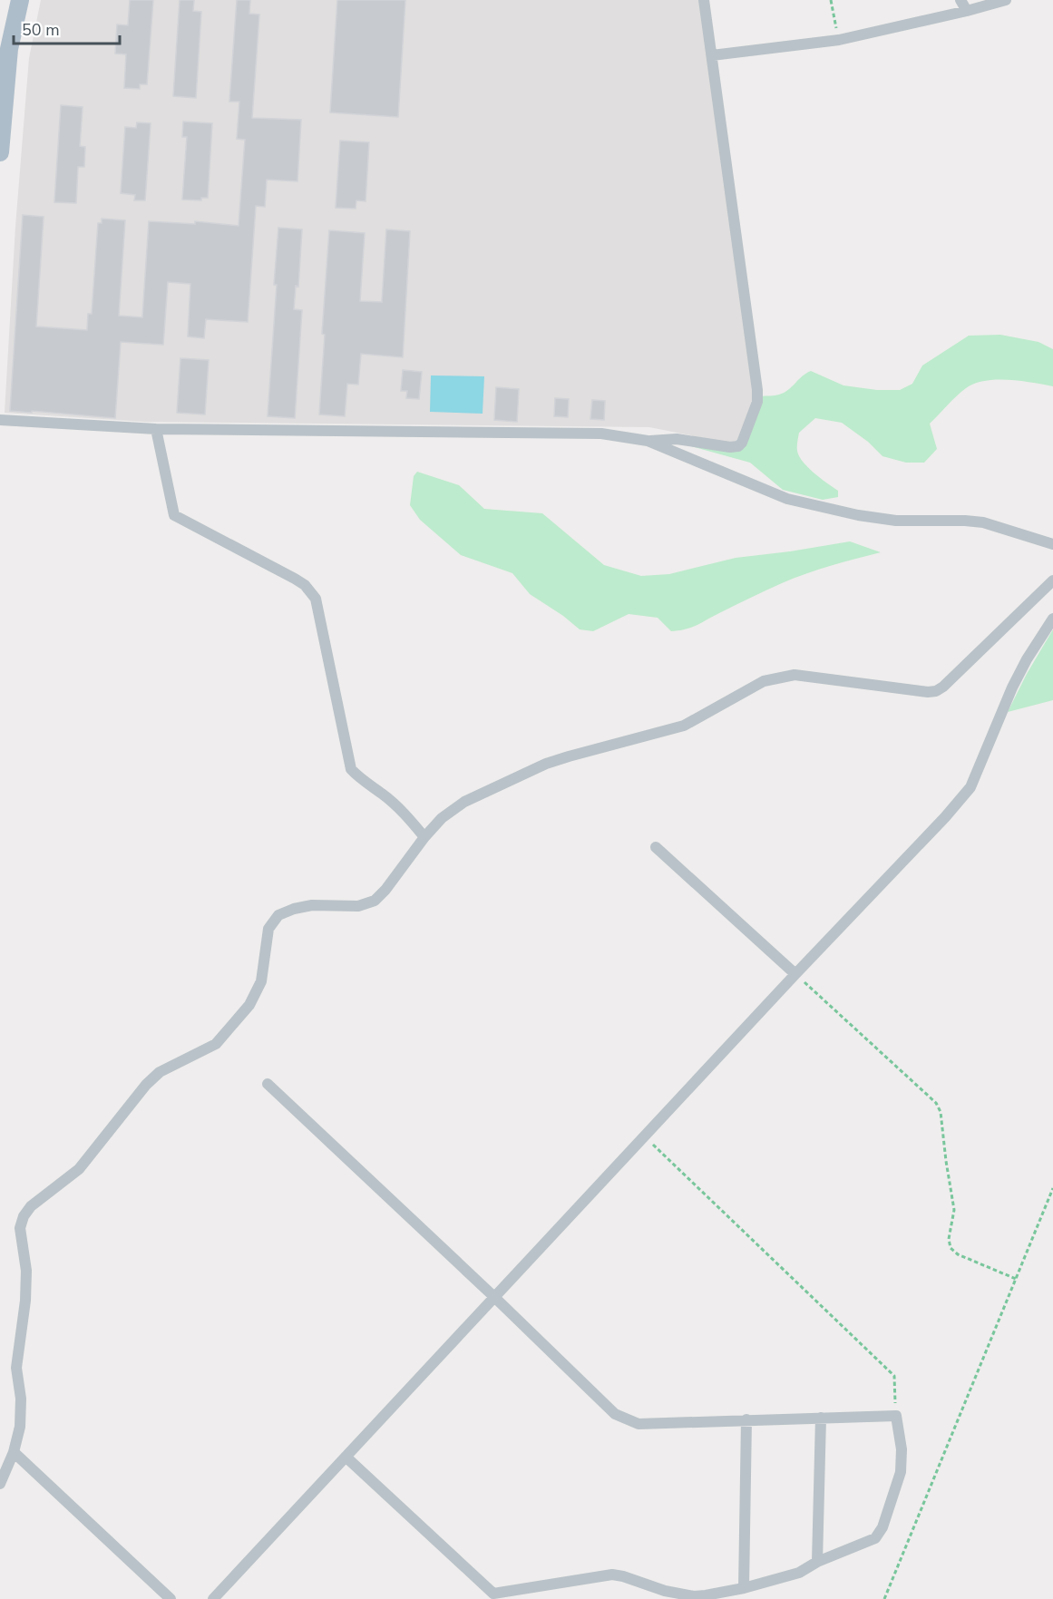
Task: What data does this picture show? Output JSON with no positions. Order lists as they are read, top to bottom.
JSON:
{
  "scale_bar": "50 m"
}
